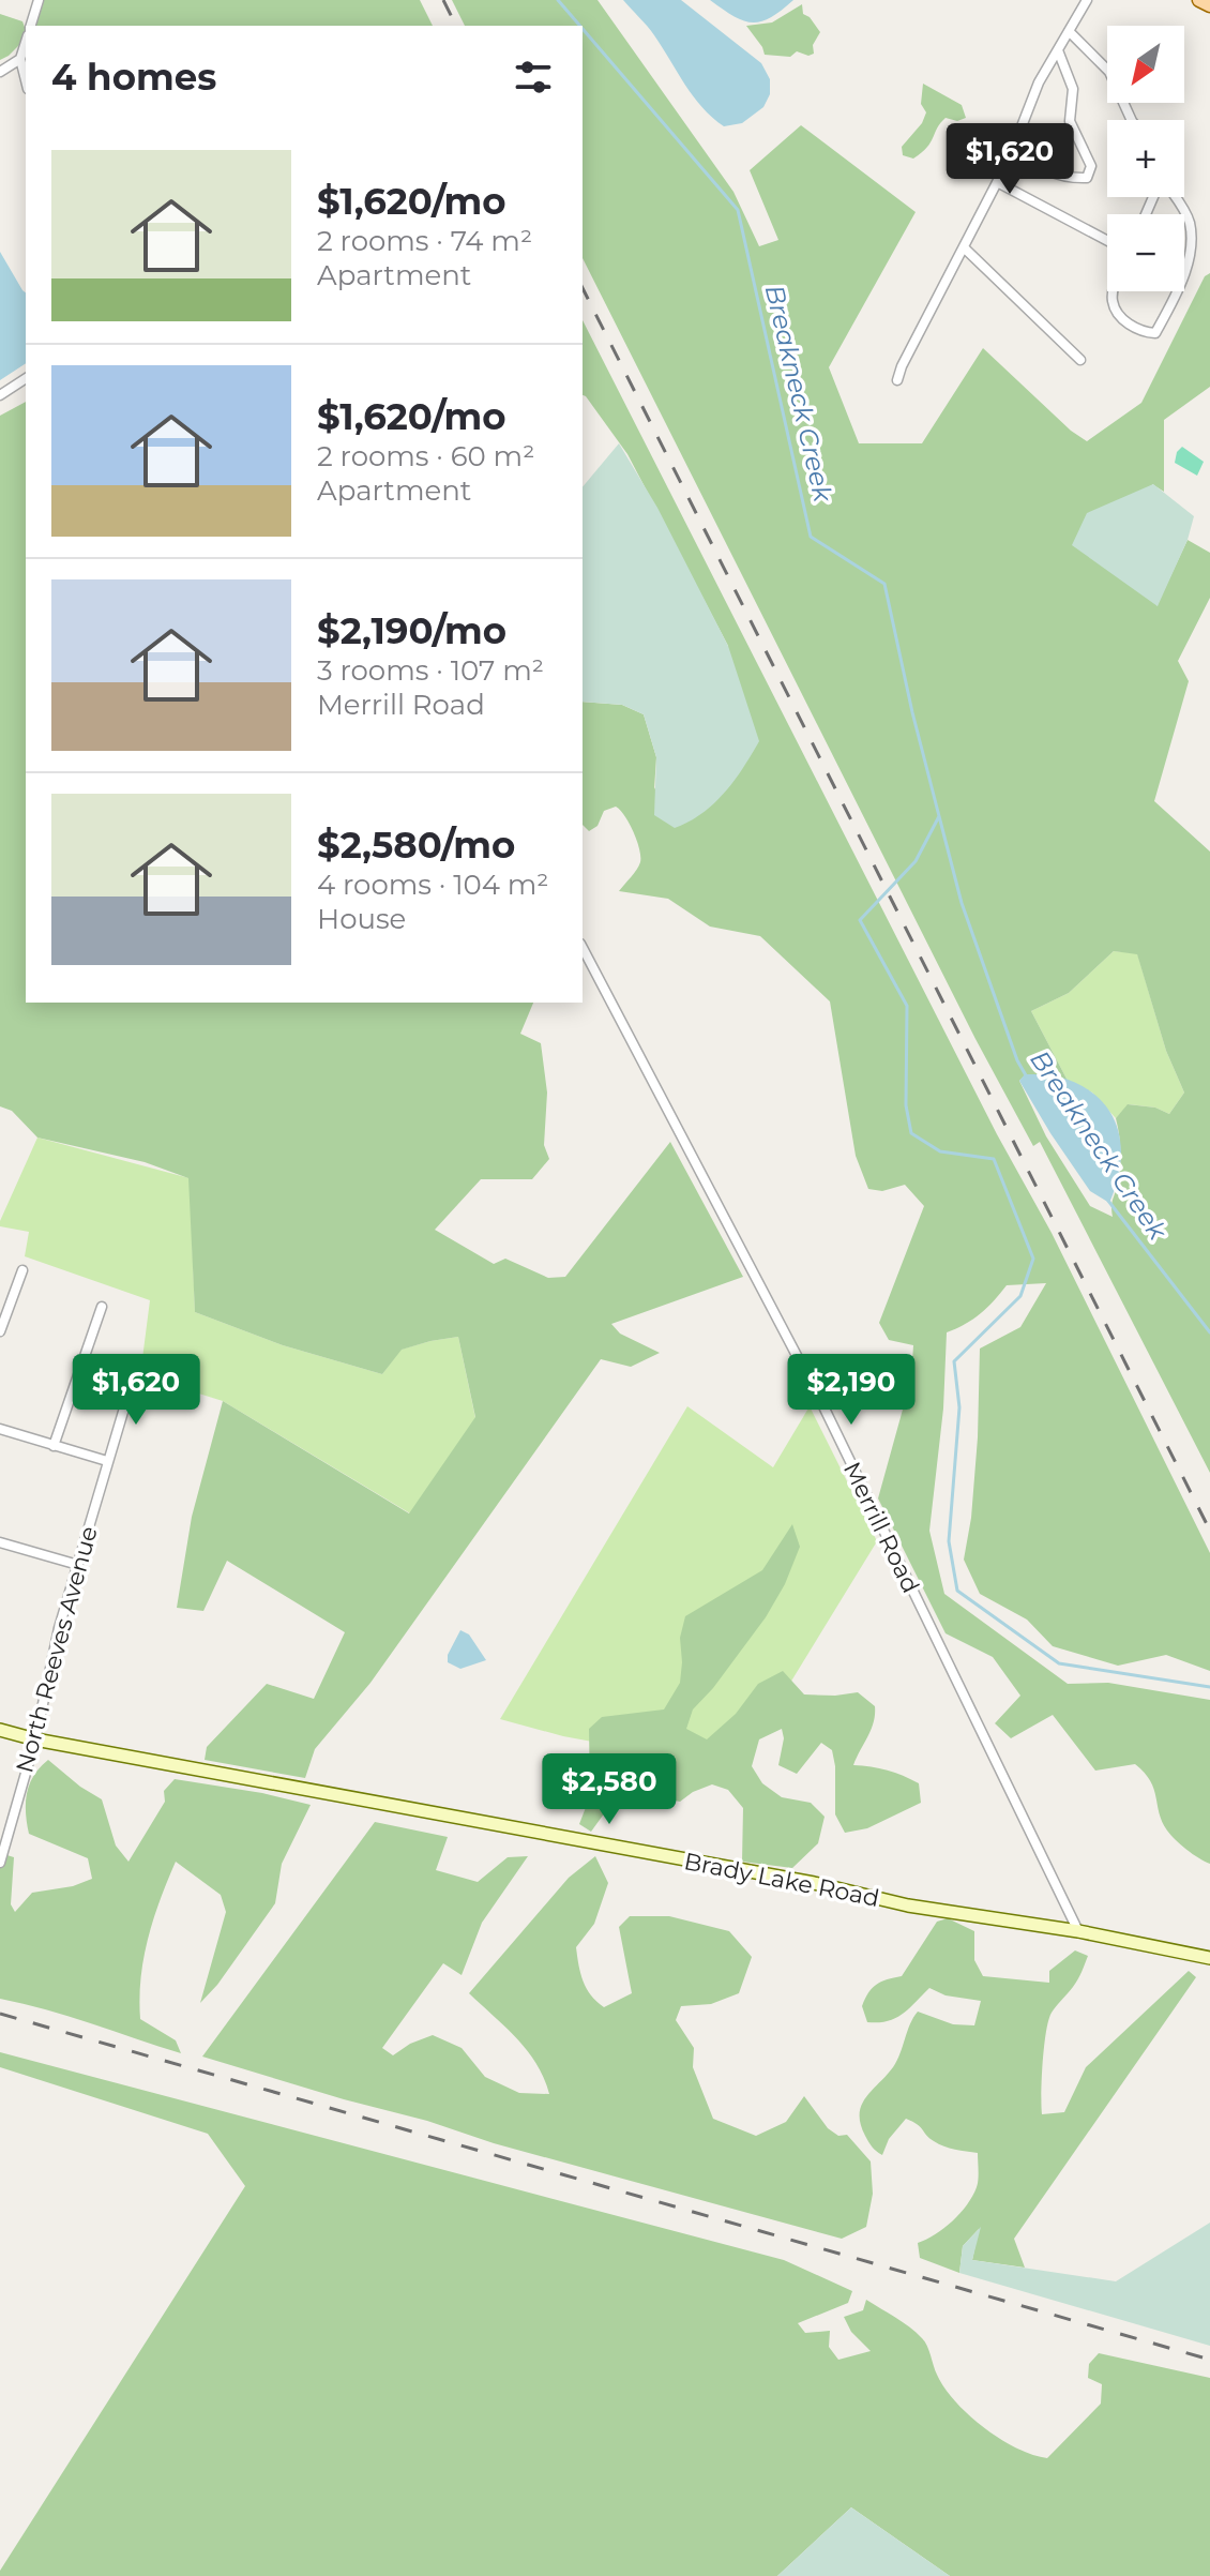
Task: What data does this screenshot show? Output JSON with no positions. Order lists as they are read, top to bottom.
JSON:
{
  "streets": {
    "street": ["Merrill Road", "North Reeves Avenue", "Brady Lake Road"]
  },
  "crossings": [
    ["Merrill Road", "Brady Lake Road"],
    ["North Reeves Avenue", "Brady Lake Road"]
  ],
  "water": ["Breakneck Creek"],
  "north": "bottom left",
  "page": {
    "map_buttons": ["+", "−"],
    "heading": "4 homes",
    "price": [
      "$1,620",
      "$1,620",
      "$2,190",
      "$2,580"
    ],
    "list": [
      {
        "name": "$1,620/mo",
        "note": "2 rooms · 74 m² · Apartment"
      },
      {
        "name": "$1,620/mo",
        "note": "2 rooms · 60 m² · Apartment"
      },
      {
        "name": "$2,190/mo",
        "note": "3 rooms · 107 m² · Merrill Road"
      },
      {
        "name": "$2,580/mo",
        "note": "4 rooms · 104 m² · House"
      }
    ]
  }
}
